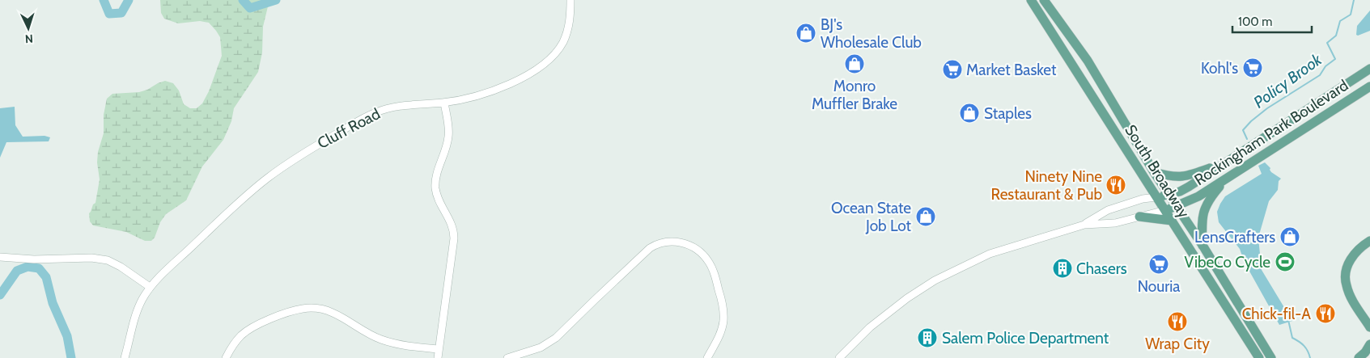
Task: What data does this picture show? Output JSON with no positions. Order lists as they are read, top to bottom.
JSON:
{
  "streets": {
    "main road": ["Rockingham Park Boulevard", "South Broadway"],
    "street": ["Cluff Road"]
  },
  "crossings": [
    ["Rockingham Park Boulevard", "South Broadway"]
  ],
  "water": ["Policy Brook"],
  "places": {
    "shop": [
      "BJ's Wholesale Club",
      "Monro Muffler Brake",
      "Staples",
      "Ocean State Job Lot",
      "LensCrafters"
    ],
    "supermarket": ["Kohl's", "Market Basket", "Nouria"],
    "restaurant": ["Ninety Nine Restaurant & Pub", "Chick-fil-A", "Wrap City"],
    "sports": ["VibeCo Cycle"],
    "building": ["Chasers", "Salem Police Department"]
  },
  "scale_bar": "100 m",
  "north": "bottom"
}
